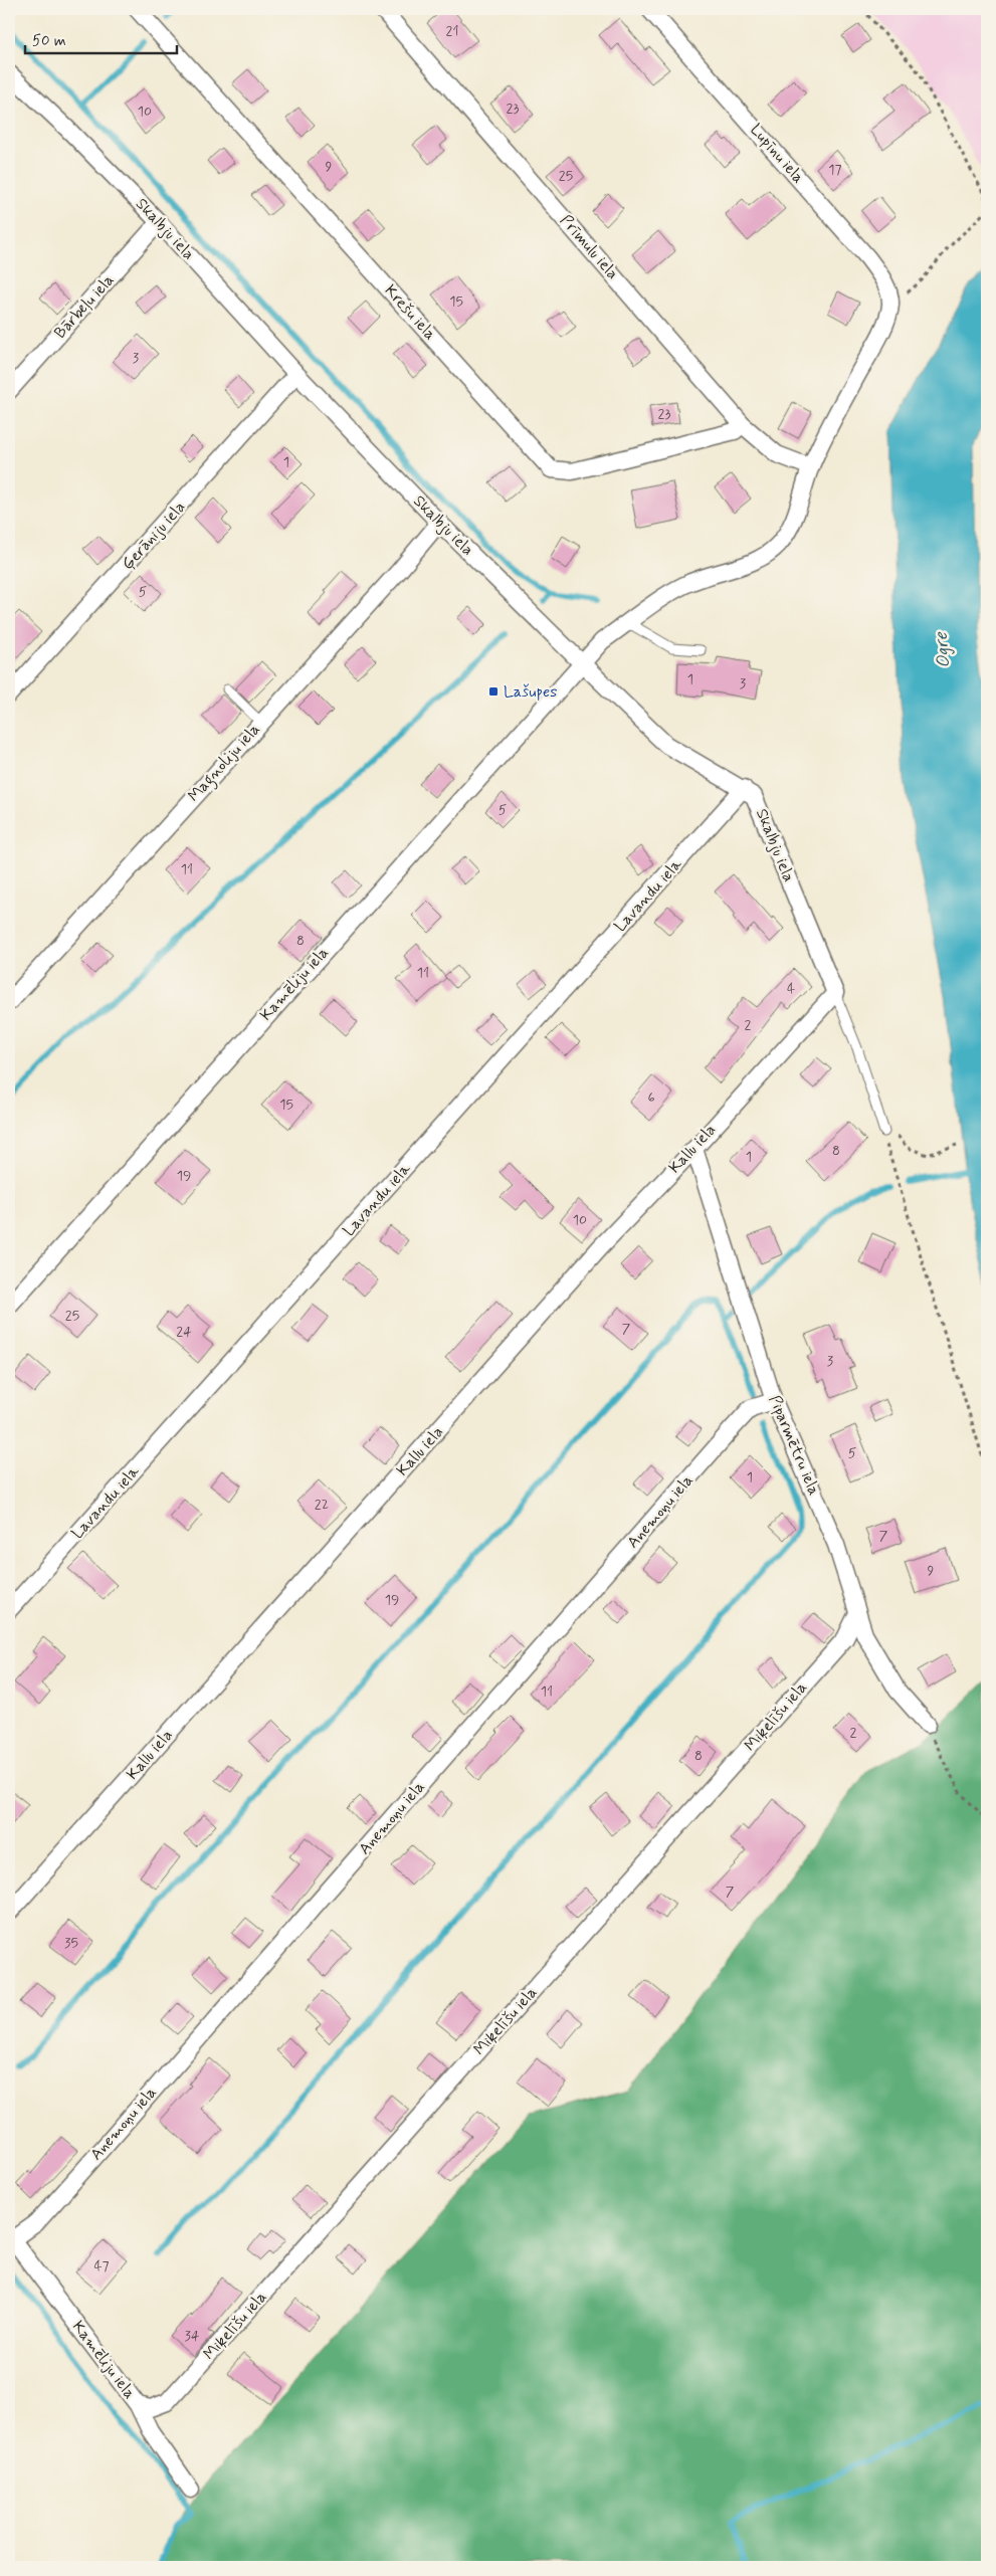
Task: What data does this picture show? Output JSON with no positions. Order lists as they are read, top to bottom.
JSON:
{
  "streets": {
    "street": [
      "Lupīnu iela",
      "Skalbju iela",
      "Prīmulu iela",
      "Bārbeļu iela",
      "Krešu iela",
      "Ģerāniju iela",
      "Magnoliju iela",
      "Lavandu iela",
      "Kamēliju iela",
      "Kallu iela",
      "Piparmētru iela",
      "Anemoņu iela",
      "Miķelīšu iela"
    ]
  },
  "crossings": [
    ["Lupīnu iela", "Kamēliju iela"],
    ["Skalbju iela", "Bārbeļu iela"],
    ["Skalbju iela", "Ģerāniju iela"],
    ["Skalbju iela", "Magnoliju iela"],
    ["Skalbju iela", "Lavandu iela"],
    ["Skalbju iela", "Kamēliju iela"],
    ["Skalbju iela", "Kallu iela"],
    ["Prīmulu iela", "Krešu iela"],
    ["Prīmulu iela", "Kamēliju iela"],
    ["Kamēliju iela", "Anemoņu iela"],
    ["Kamēliju iela", "Miķelīšu iela"],
    ["Kallu iela", "Piparmētru iela"],
    ["Piparmētru iela", "Anemoņu iela"],
    ["Piparmētru iela", "Miķelīšu iela"]
  ],
  "water": ["Ogre"],
  "places": {
    "transit": ["Lašupes"]
  },
  "house_numbers": [
    "21",
    "23",
    "10",
    "9",
    "17",
    "25",
    "15",
    "3",
    "23",
    "1",
    "5",
    "1",
    "3",
    "5",
    "11",
    "8",
    "11",
    "4",
    "2",
    "6",
    "15",
    "8",
    "1",
    "19",
    "10",
    "25",
    "7",
    "24",
    "3",
    "5",
    "1",
    "22",
    "7",
    "9",
    "19",
    "11",
    "2",
    "8",
    "7",
    "35",
    "47",
    "34"
  ],
  "scale_bar": "50 m"
}
